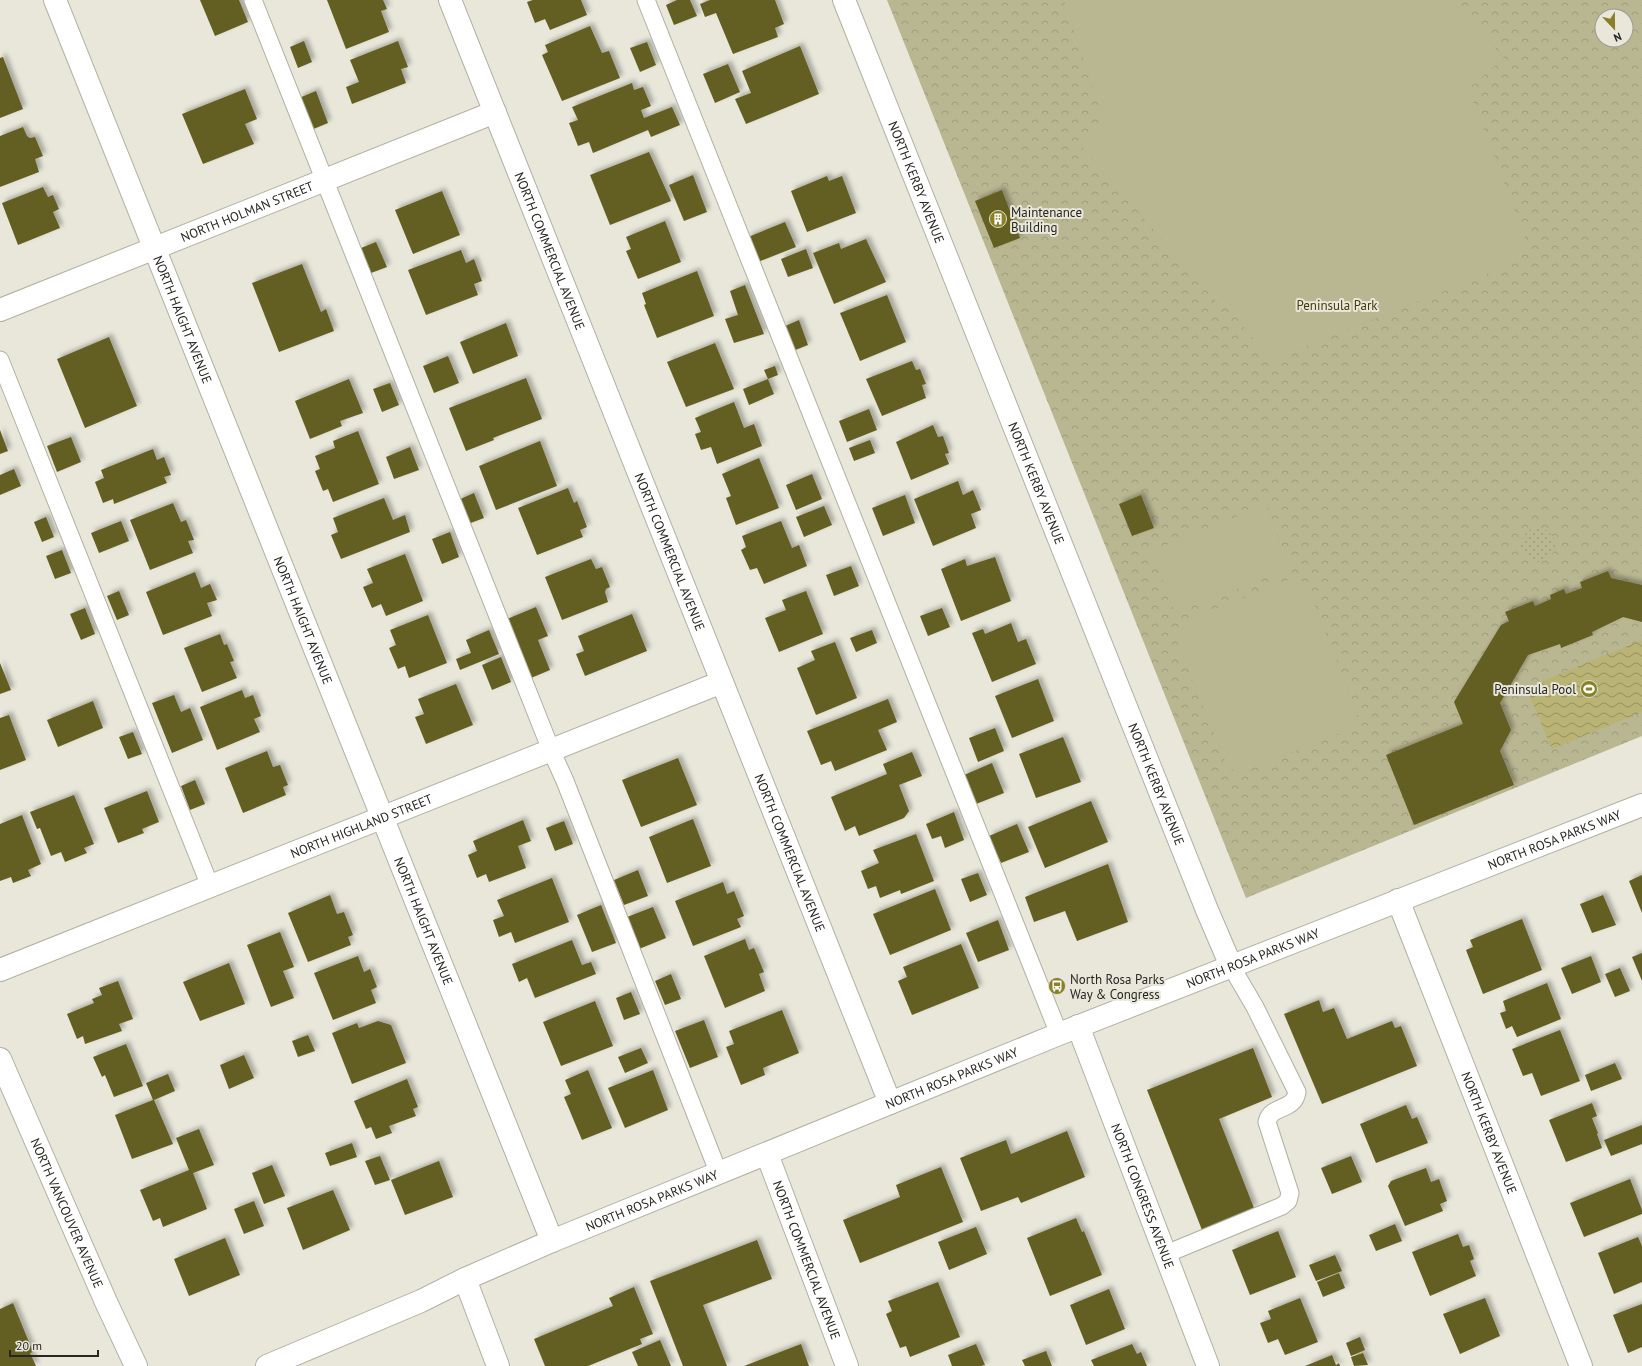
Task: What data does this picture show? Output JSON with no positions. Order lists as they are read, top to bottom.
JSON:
{
  "streets": {
    "street": [
      "NORTH KERBY AVENUE",
      "NORTH HOLMAN STREET",
      "NORTH COMMERCIAL AVENUE",
      "NORTH HAIGHT AVENUE",
      "NORTH HIGHLAND STREET",
      "NORTH ROSA PARKS WAY",
      "NORTH CONGRESS AVENUE",
      "NORTH VANCOUVER AVENUE"
    ]
  },
  "crossings": [
    ["NORTH KERBY AVENUE", "NORTH ROSA PARKS WAY"],
    ["NORTH HOLMAN STREET", "NORTH COMMERCIAL AVENUE"],
    ["NORTH HOLMAN STREET", "NORTH HAIGHT AVENUE"],
    ["NORTH COMMERCIAL AVENUE", "NORTH HIGHLAND STREET"],
    ["NORTH COMMERCIAL AVENUE", "NORTH ROSA PARKS WAY"],
    ["NORTH HAIGHT AVENUE", "NORTH HIGHLAND STREET"],
    ["NORTH HAIGHT AVENUE", "NORTH ROSA PARKS WAY"],
    ["NORTH ROSA PARKS WAY", "NORTH CONGRESS AVENUE"]
  ],
  "parks": ["Peninsula Park"],
  "places": {
    "building": ["Maintenance Building"],
    "sports": ["Peninsula Pool"],
    "bus stop": ["North Rosa Parks Way & Congress"]
  },
  "scale_bar": "20 m",
  "north": "bottom"
}
